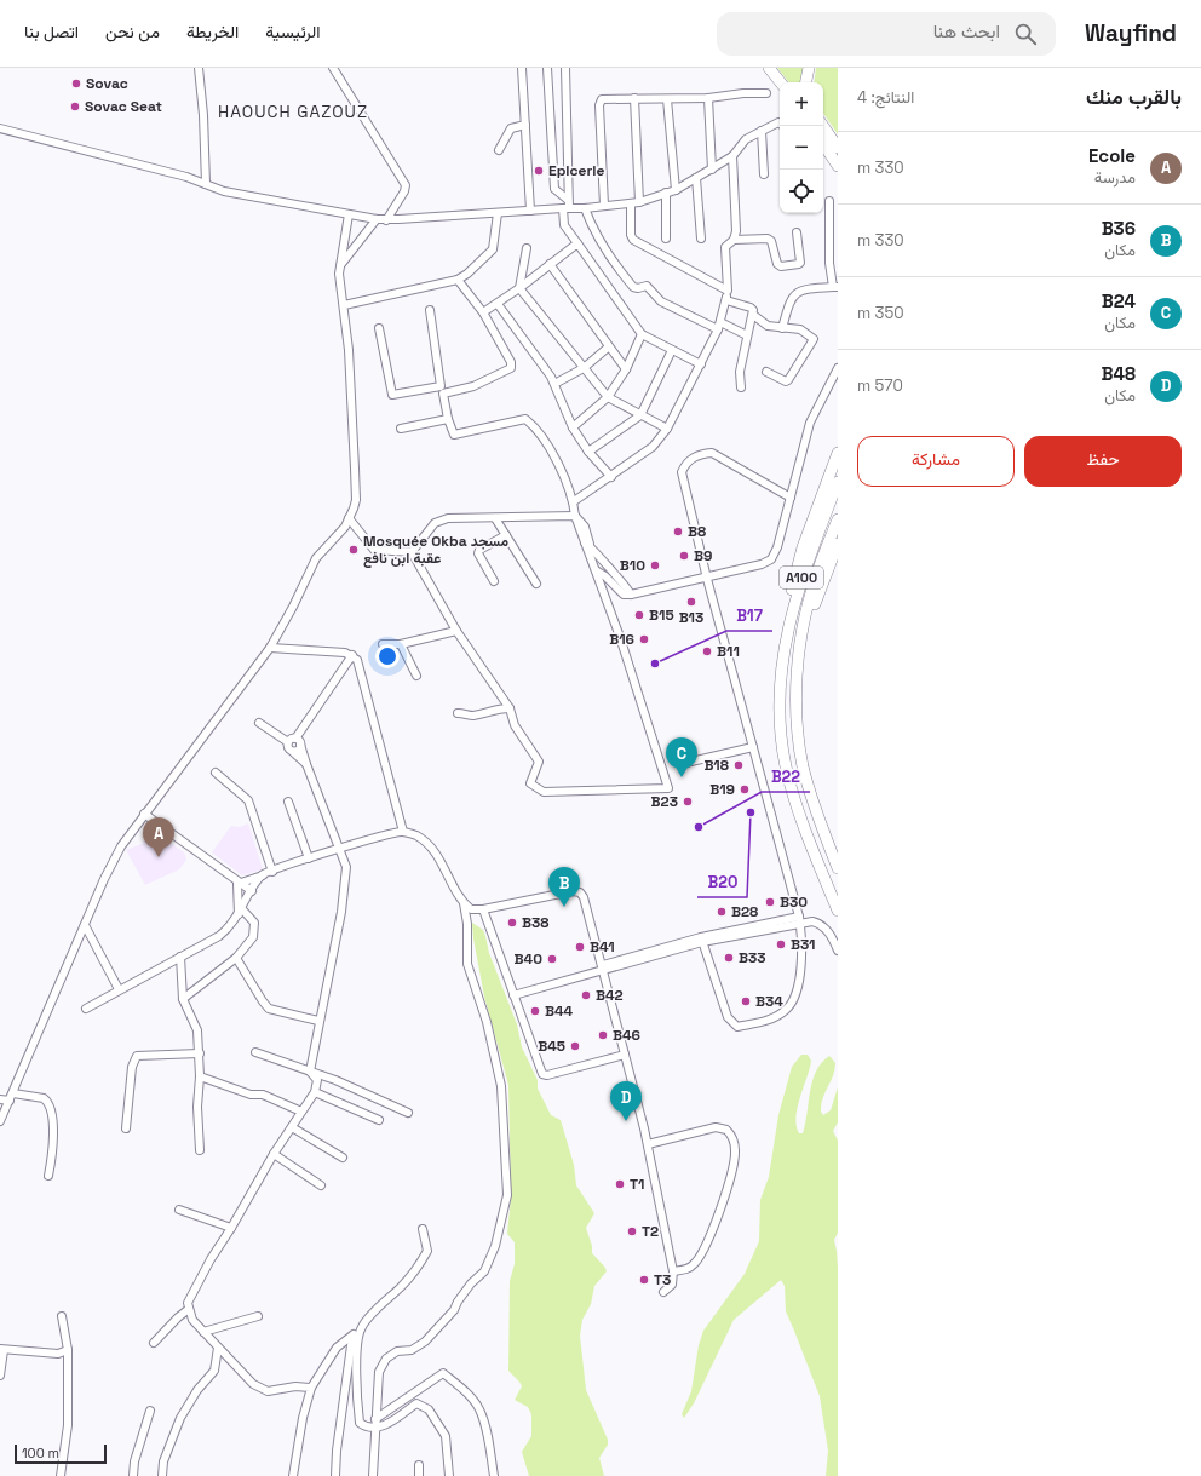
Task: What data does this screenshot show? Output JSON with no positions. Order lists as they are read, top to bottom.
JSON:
{
  "streets": {
    "highway": ["A100"]
  },
  "districts": ["HAOUCH GAZOUZ"],
  "places": [
    "Sovac",
    "Sovac Seat",
    "Epicerie",
    "B8",
    "Mosquée Okba مسجد عقبة ابن نافع",
    "B9",
    "B10",
    "B13",
    "B15",
    "B16",
    "B11",
    "B17",
    "B18",
    "B19",
    "B23",
    "B20",
    "B22",
    "B30",
    "B28",
    "B38",
    "B31",
    "B41",
    "B33",
    "B40",
    "B42",
    "B34",
    "B44",
    "B46",
    "B45",
    "T1",
    "T2",
    "T3"
  ],
  "scale_bar": "100 m",
  "page": {
    "header": "Wayfind",
    "search": "ابحث هنا",
    "nav": [
      "الرئيسية",
      "الخريطة",
      "من نحن",
      "اتصل بنا"
    ],
    "heading": ["بالقرب منك", "النتائج: 4"],
    "map_buttons": ["+", "−"],
    "list": [
      {
        "mark": "A",
        "name": "Ecole",
        "note": "مدرسة",
        "value": "330 m"
      },
      {
        "mark": "B",
        "name": "B36",
        "note": "مكان",
        "value": "330 m"
      },
      {
        "mark": "C",
        "name": "B24",
        "note": "مكان",
        "value": "350 m"
      },
      {
        "mark": "D",
        "name": "B48",
        "note": "مكان",
        "value": "570 m"
      }
    ],
    "buttons": ["حفظ", "مشاركة"],
    "pins": [
      "C",
      "A",
      "B",
      "D"
    ],
    "scale": "100 m"
  }
}
